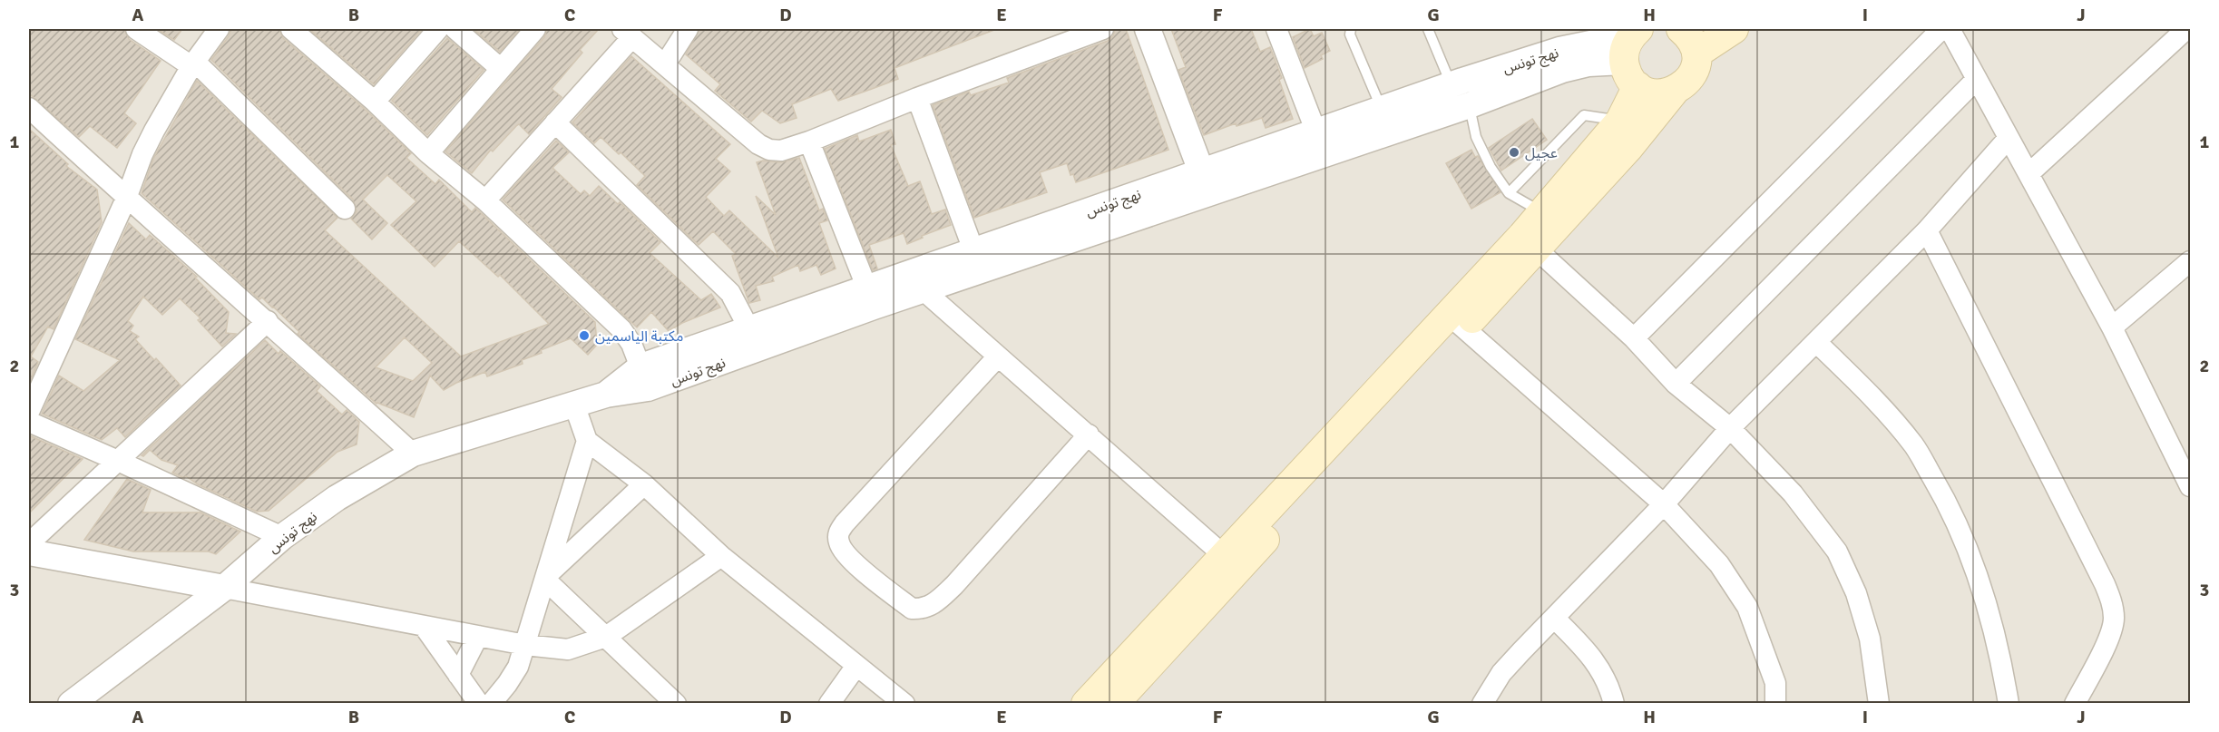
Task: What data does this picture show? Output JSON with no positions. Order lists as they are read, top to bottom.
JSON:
{
  "streets": {
    "street": ["نهج تونس"]
  },
  "places": ["عجيل", "مكتبة الياسمين"],
  "grid": {
    "columns": [
      "A",
      "B",
      "C",
      "D",
      "E",
      "F",
      "G",
      "H",
      "I",
      "J"
    ],
    "rows": ["1", "2", "3"]
  }
}
